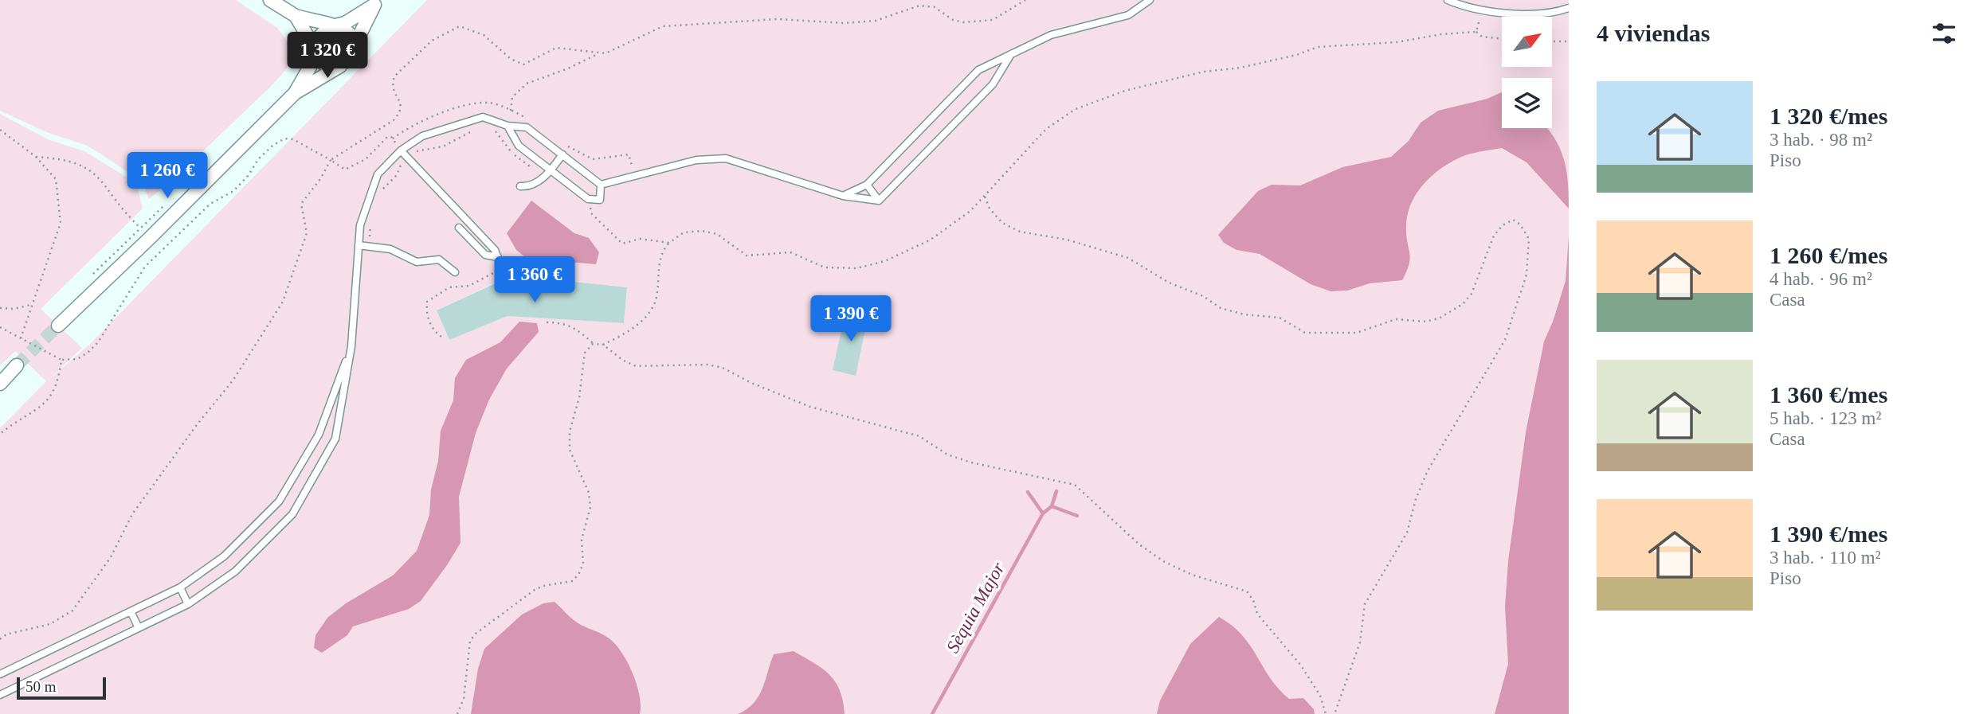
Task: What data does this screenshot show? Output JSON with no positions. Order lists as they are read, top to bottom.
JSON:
{
  "water": ["Sèquia Major"],
  "scale_bar": "50 m",
  "north": "top right",
  "page": {
    "heading": "4 viviendas",
    "price": [
      "1 320 €",
      "1 260 €",
      "1 360 €",
      "1 390 €"
    ],
    "list": [
      {
        "name": "1 320 €/mes",
        "note": "3 hab. · 98 m² · Piso"
      },
      {
        "name": "1 260 €/mes",
        "note": "4 hab. · 96 m² · Casa"
      },
      {
        "name": "1 360 €/mes",
        "note": "5 hab. · 123 m² · Casa"
      },
      {
        "name": "1 390 €/mes",
        "note": "3 hab. · 110 m² · Piso"
      }
    ],
    "scale": "50 m"
  }
}
